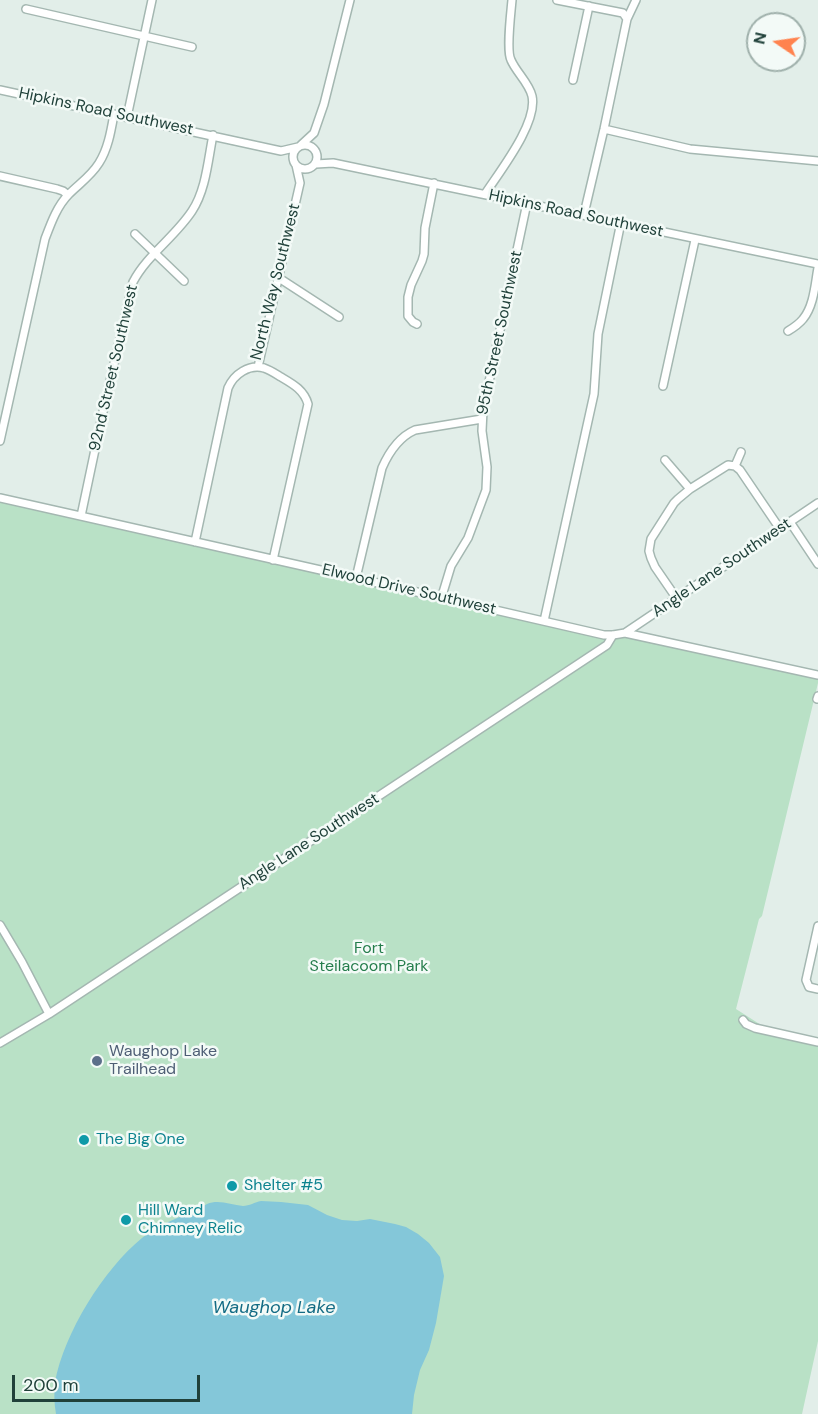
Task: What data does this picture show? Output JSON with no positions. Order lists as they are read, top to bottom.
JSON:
{
  "streets": {
    "street": [
      "Hipkins Road Southwest",
      "North Way Southwest",
      "95th Street Southwest",
      "92nd Street Southwest",
      "Angle Lane Southwest",
      "Elwood Drive Southwest"
    ]
  },
  "crossings": [
    ["Hipkins Road Southwest", "North Way Southwest"],
    ["Hipkins Road Southwest", "95th Street Southwest"],
    ["Hipkins Road Southwest", "92nd Street Southwest"],
    ["North Way Southwest", "Elwood Drive Southwest"],
    ["95th Street Southwest", "Elwood Drive Southwest"],
    ["92nd Street Southwest", "Elwood Drive Southwest"],
    ["Angle Lane Southwest", "Elwood Drive Southwest"]
  ],
  "water": ["Waughop Lake"],
  "parks": ["Fort Steilacoom Park"],
  "places": [
    "Waughop Lake Trailhead",
    "The Big One",
    "Shelter #5",
    "Hill Ward Chimney Relic"
  ],
  "scale_bar": "200 m",
  "north": "left"
}
